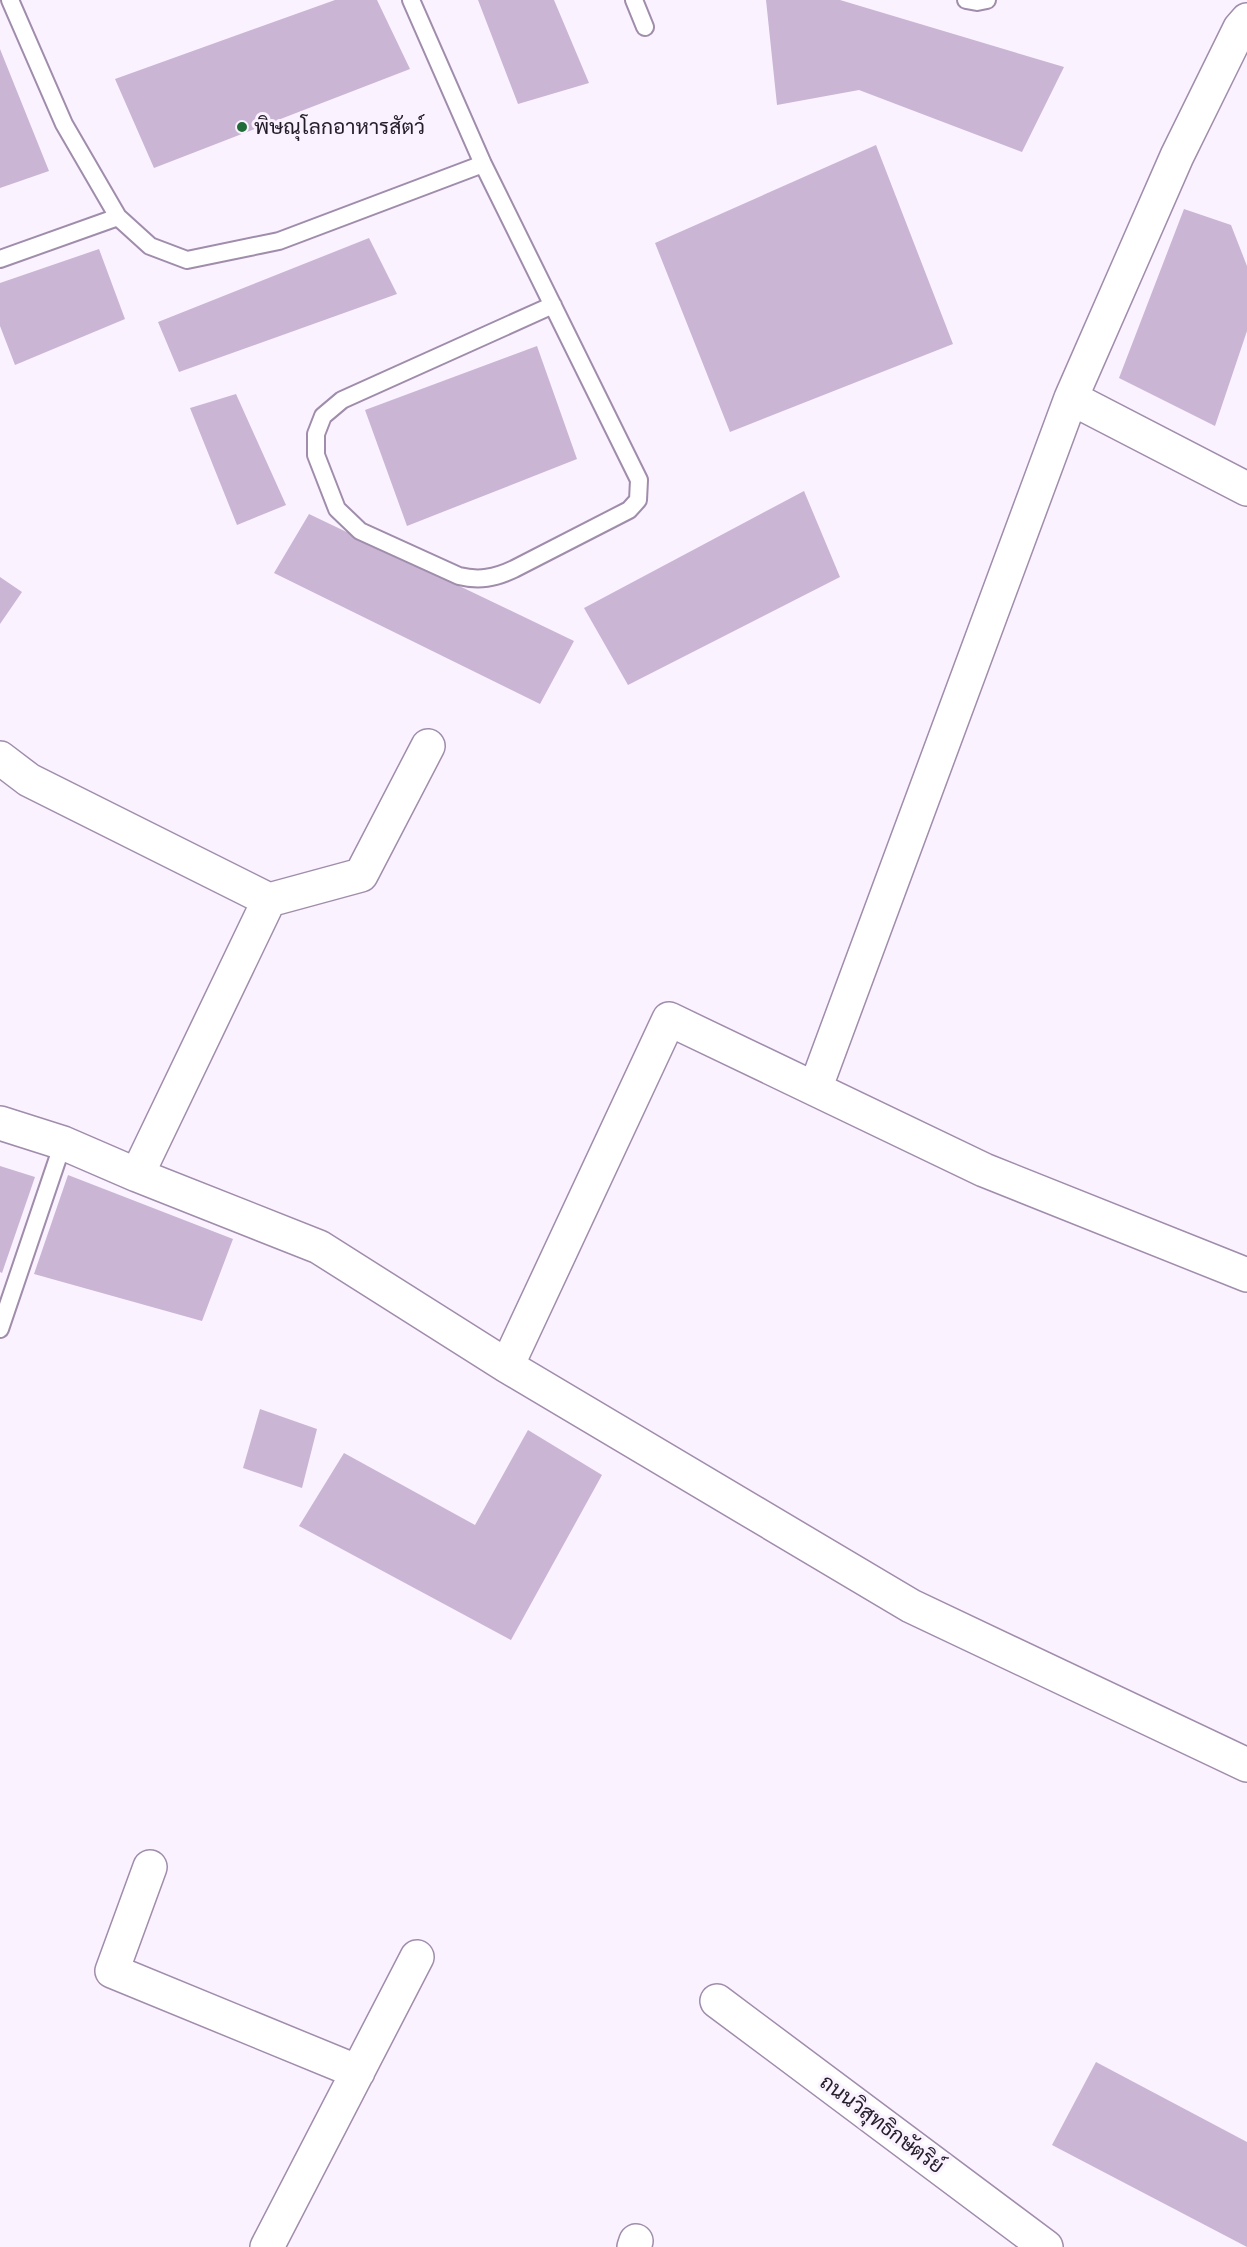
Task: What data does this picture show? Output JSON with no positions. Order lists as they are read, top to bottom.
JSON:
{
  "streets": {
    "street": ["ถนนวิสุทธิกษัตริย์"]
  },
  "places": ["พิษณุโลกอาหารสัตว์"]
}
